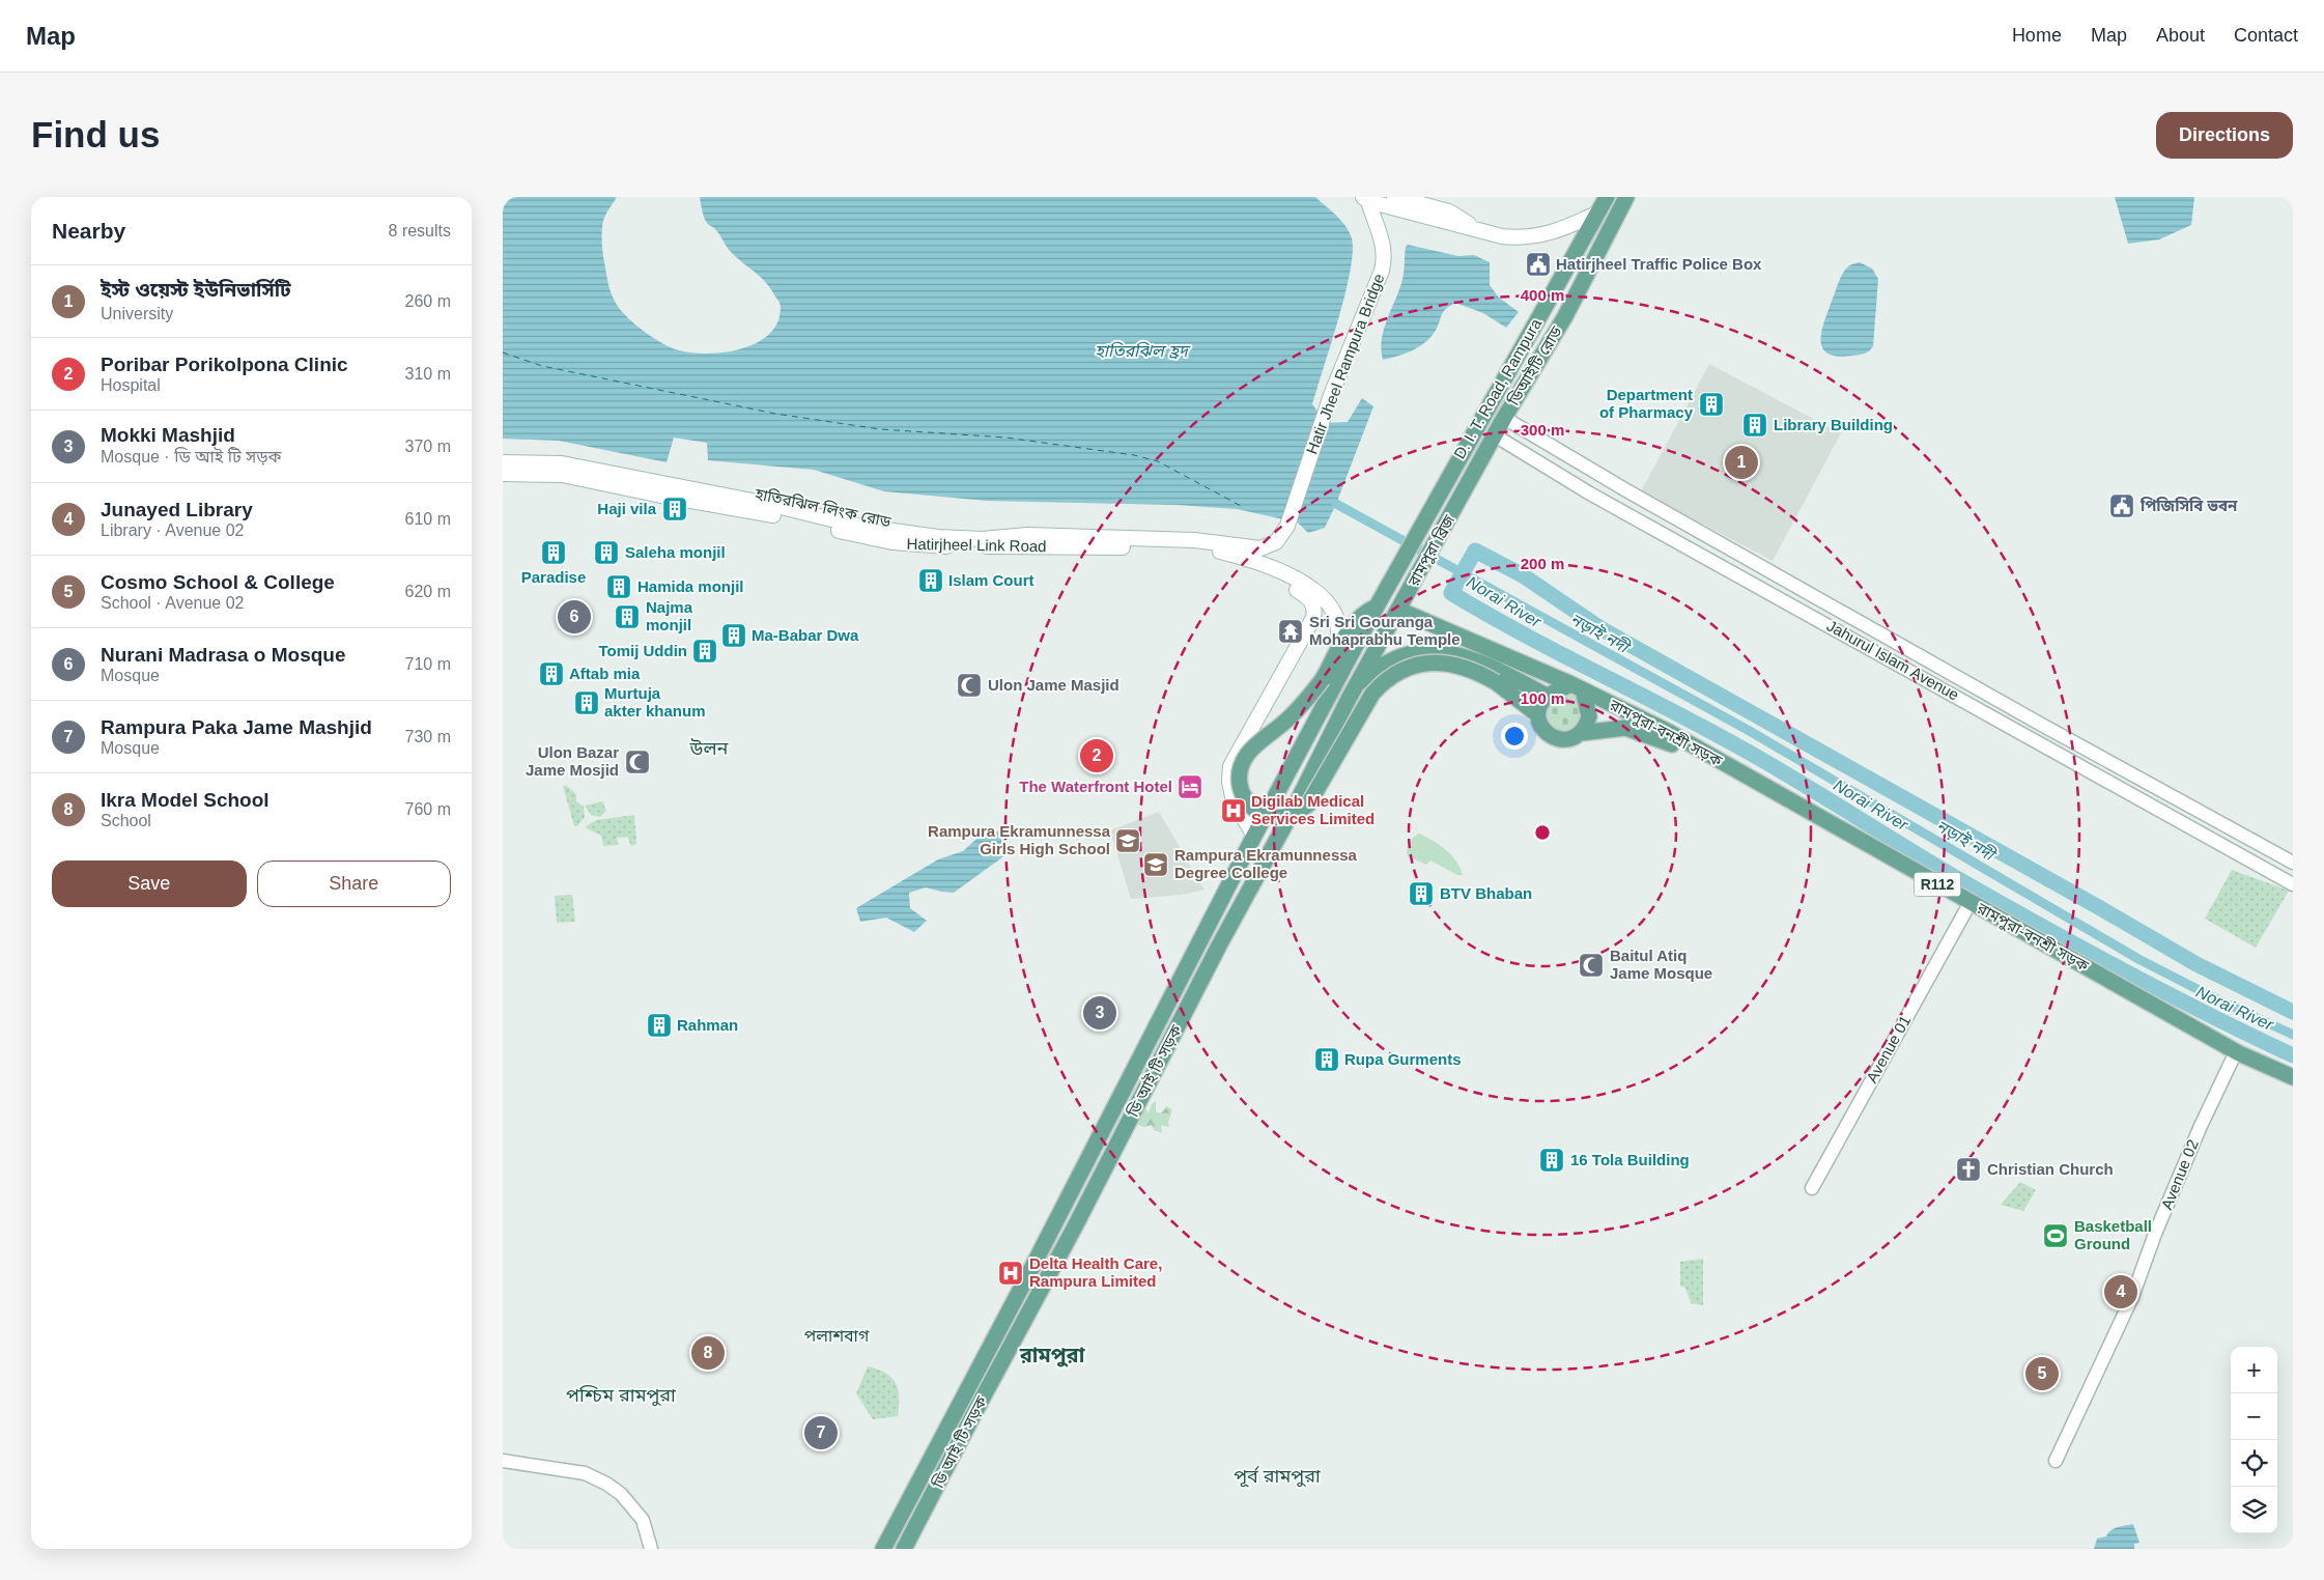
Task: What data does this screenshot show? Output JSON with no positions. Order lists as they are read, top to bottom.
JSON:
{
  "streets": {
    "main road": [
      "Hatir Jheel Rampura Bridge",
      "ডিআইটি রোড",
      "D. I. T. Road, Rampura",
      "হাতিরঝিল লিংক রোড",
      "Hatirjheel Link Road",
      "রামপুরা ব্রিজ",
      "রামপুরা-বনশ্রী সড়ক",
      "R112",
      "ডি আই টি সড়ক"
    ],
    "street": ["Jahurul Islam Avenue", "Avenue 01", "Avenue 02"]
  },
  "crossings": [
    ["Hatir Jheel Rampura Bridge", "হাতিরঝিল লিংক রোড"],
    ["ডিআইটি রোড", "রামপুরা ব্রিজ"],
    ["ডিআইটি রোড", "Jahurul Islam Avenue"],
    ["D. I. T. Road, Rampura", "ডি আই টি সড়ক"],
    ["রামপুরা ব্রিজ", "ডি আই টি সড়ক"],
    ["রামপুরা-বনশ্রী সড়ক", "Avenue 01"],
    ["রামপুরা-বনশ্রী সড়ক", "ডি আই টি সড়ক"],
    ["রামপুরা-বনশ্রী সড়ক", "Avenue 02"]
  ],
  "districts": [
    "উলন",
    "পলাশবাগ",
    "রামপুরা",
    "পশ্চিম রামপুরা",
    "পূর্ব রামপুরা"
  ],
  "water": ["হাতিরঝিল হ্রদ", "Norai River", "নড়াই নদী"],
  "places": {
    "public building": ["Hatirjheel Traffic Police Box", "পিজিসিবি ভবন"],
    "building": [
      "Department of Pharmacy",
      "Library Building",
      "Haji vila",
      "Paradise",
      "Saleha monjil",
      "Islam Court",
      "Hamida monjil",
      "Najma monjil",
      "Ma-Babar Dwa",
      "Tomij Uddin",
      "Aftab mia",
      "Murtuja akter khanum",
      "BTV Bhaban",
      "Rahman",
      "Rupa Gurments",
      "16 Tola Building"
    ],
    "temple": ["Sri Sri Gouranga Mohaprabhu Temple"],
    "mosque": ["Ulon Jame Masjid", "Ulon Bazar Jame Mosjid", "Baitul Atiq Jame Mosque"],
    "hotel": ["The Waterfront Hotel"],
    "hospital": ["Digilab Medical Services Limited", "Delta Health Care, Rampura Limited"],
    "school or university": ["Rampura Ekramunnessa Girls High School", "Rampura Ekramunnessa Degree College"],
    "church": ["Christian Church"],
    "sports": ["Basketball Ground"]
  },
  "page": {
    "header": "Map",
    "nav": [
      "Home",
      "Map",
      "About",
      "Contact"
    ],
    "buttons": [
      "Directions",
      ["Save", "Share"]
    ],
    "title": "Find us",
    "heading": ["Nearby", "8 results"],
    "list": [
      {
        "mark": "1",
        "name": "ইস্ট ওয়েস্ট ইউনিভার্সিটি",
        "note": "University",
        "value": "260 m"
      },
      {
        "mark": "2",
        "name": "Poribar Porikolpona Clinic",
        "note": "Hospital",
        "value": "310 m"
      },
      {
        "mark": "3",
        "name": "Mokki Mashjid",
        "note": "Mosque · ডি আই টি সড়ক",
        "value": "370 m"
      },
      {
        "mark": "4",
        "name": "Junayed Library",
        "note": "Library · Avenue 02",
        "value": "610 m"
      },
      {
        "mark": "5",
        "name": "Cosmo School & College",
        "note": "School · Avenue 02",
        "value": "620 m"
      },
      {
        "mark": "6",
        "name": "Nurani Madrasa o Mosque",
        "note": "Mosque",
        "value": "710 m"
      },
      {
        "mark": "7",
        "name": "Rampura Paka Jame Mashjid",
        "note": "Mosque",
        "value": "730 m"
      },
      {
        "mark": "8",
        "name": "Ikra Model School",
        "note": "School",
        "value": "760 m"
      }
    ],
    "pins": [
      "1",
      "6",
      "2",
      "3",
      "4",
      "8",
      "5",
      "7"
    ],
    "map_buttons": ["+", "−"]
  },
  "rings": [
    "400 m",
    "300 m",
    "200 m",
    "100 m"
  ]
}
